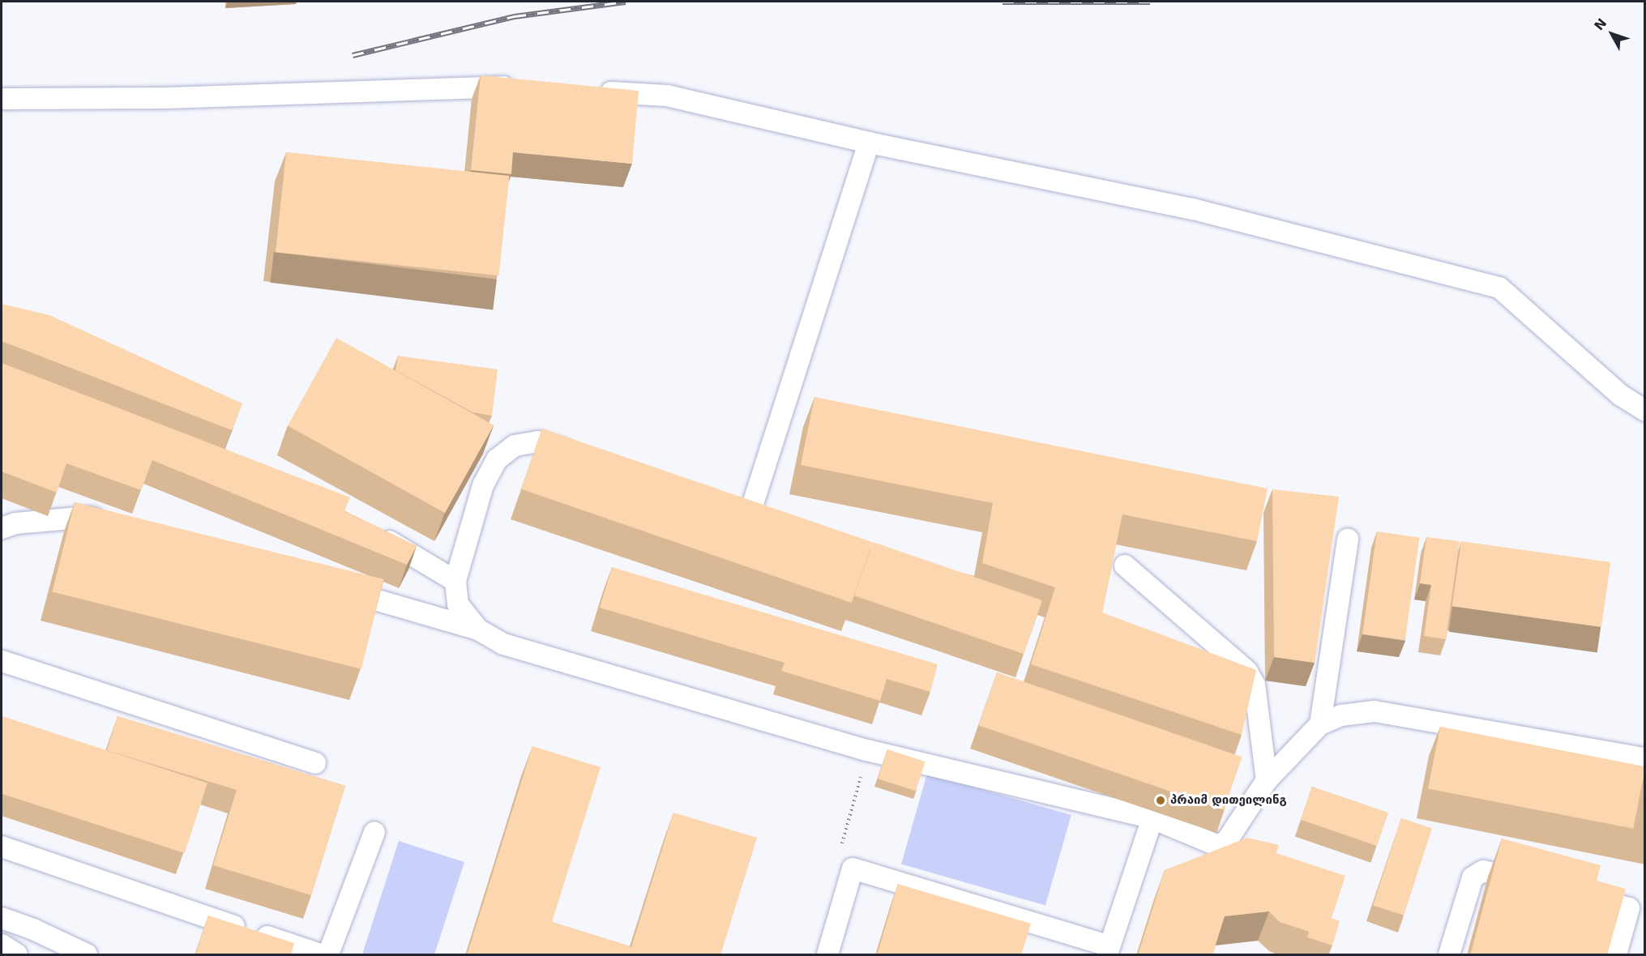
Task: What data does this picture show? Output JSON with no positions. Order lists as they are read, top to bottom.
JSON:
{
  "places": ["პრაიმ დითეილინგ"],
  "north": "top left"
}
